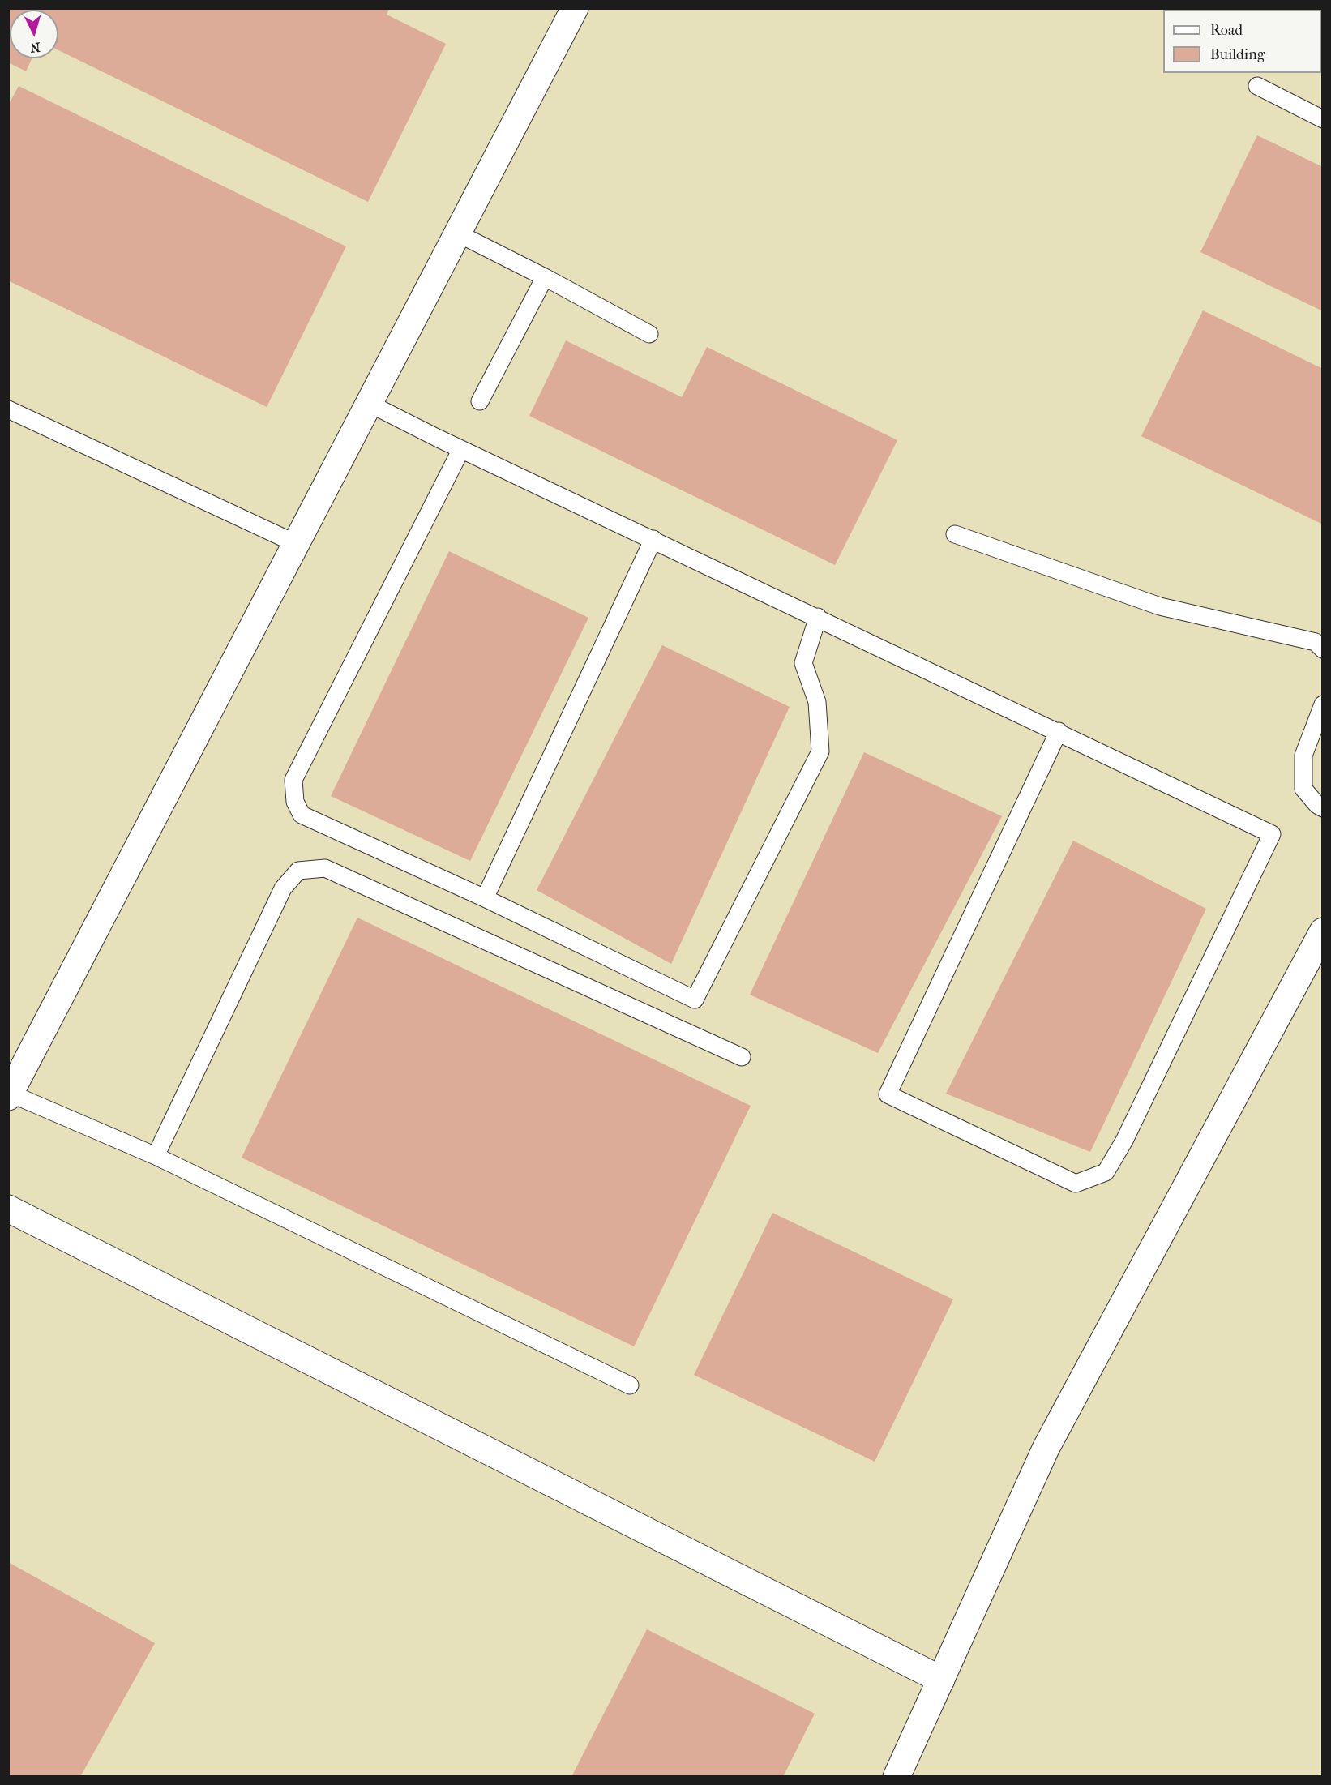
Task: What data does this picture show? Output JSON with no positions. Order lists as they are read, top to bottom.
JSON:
{
  "legend": ["Road", "Building"],
  "north": "bottom"
}
